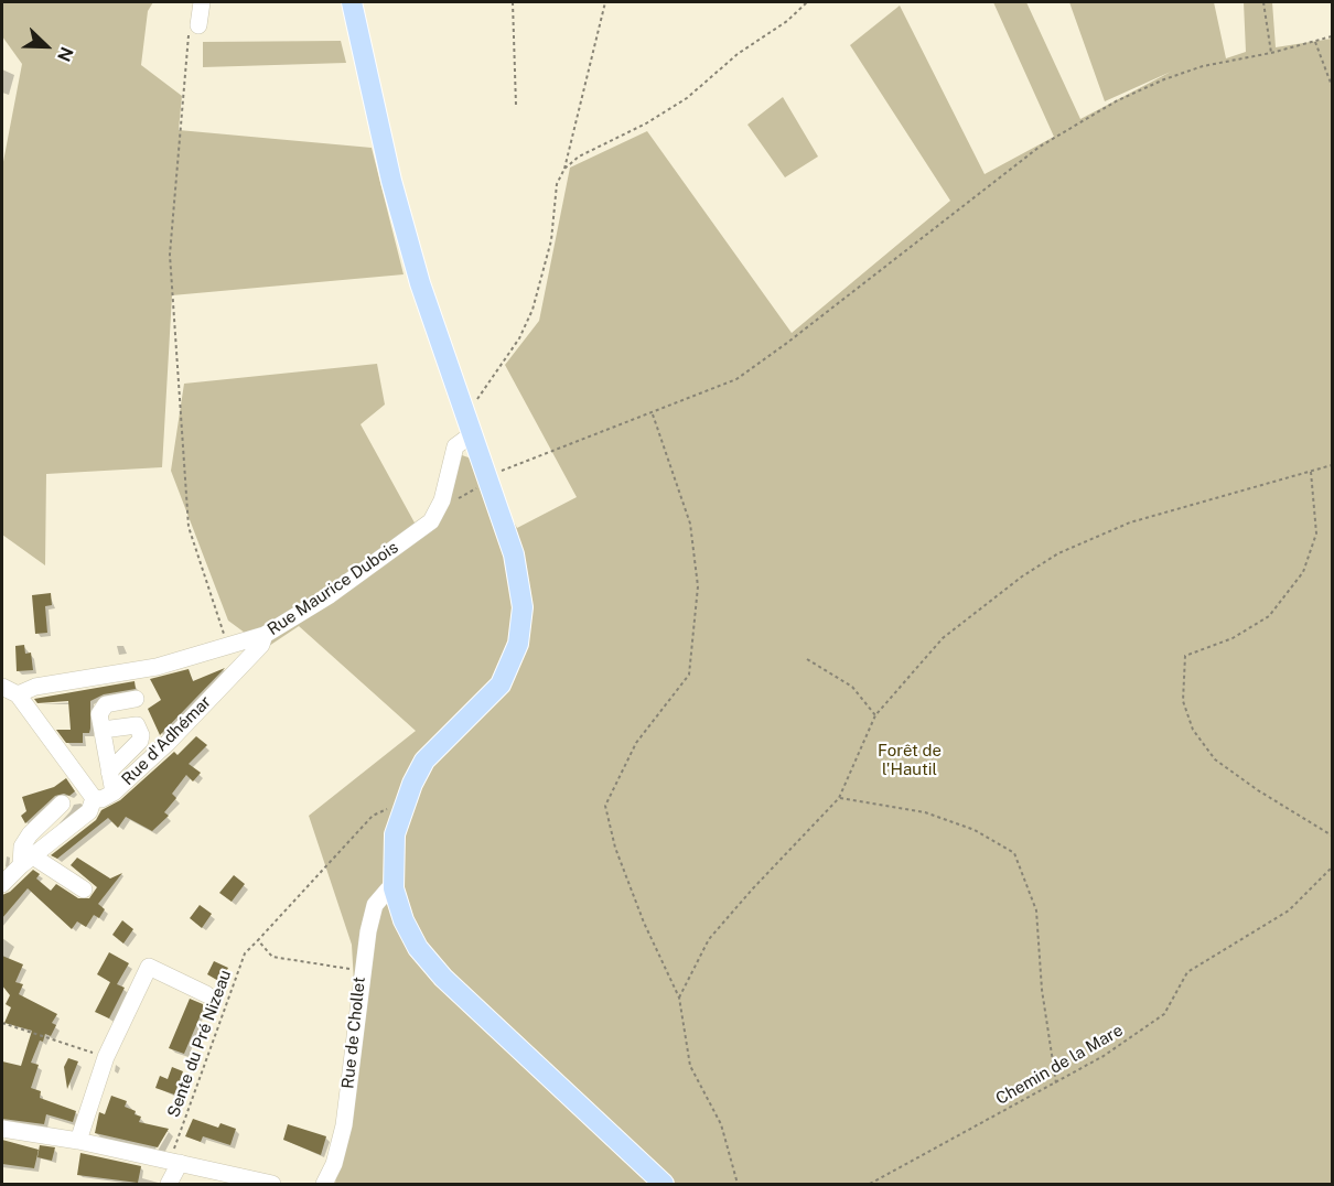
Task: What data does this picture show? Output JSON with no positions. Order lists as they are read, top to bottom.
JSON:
{
  "streets": {
    "street": ["Rue Maurice Dubois", "Rue d'Adhémar", "Rue de Chollet"],
    "path": ["Sente du Pré Nizeau", "Chemin de la Mare"]
  },
  "crossings": [
    ["Rue Maurice Dubois", "Rue d'Adhémar"]
  ],
  "parks": ["Forêt de l'Hautil"],
  "north": "bottom right"
}
